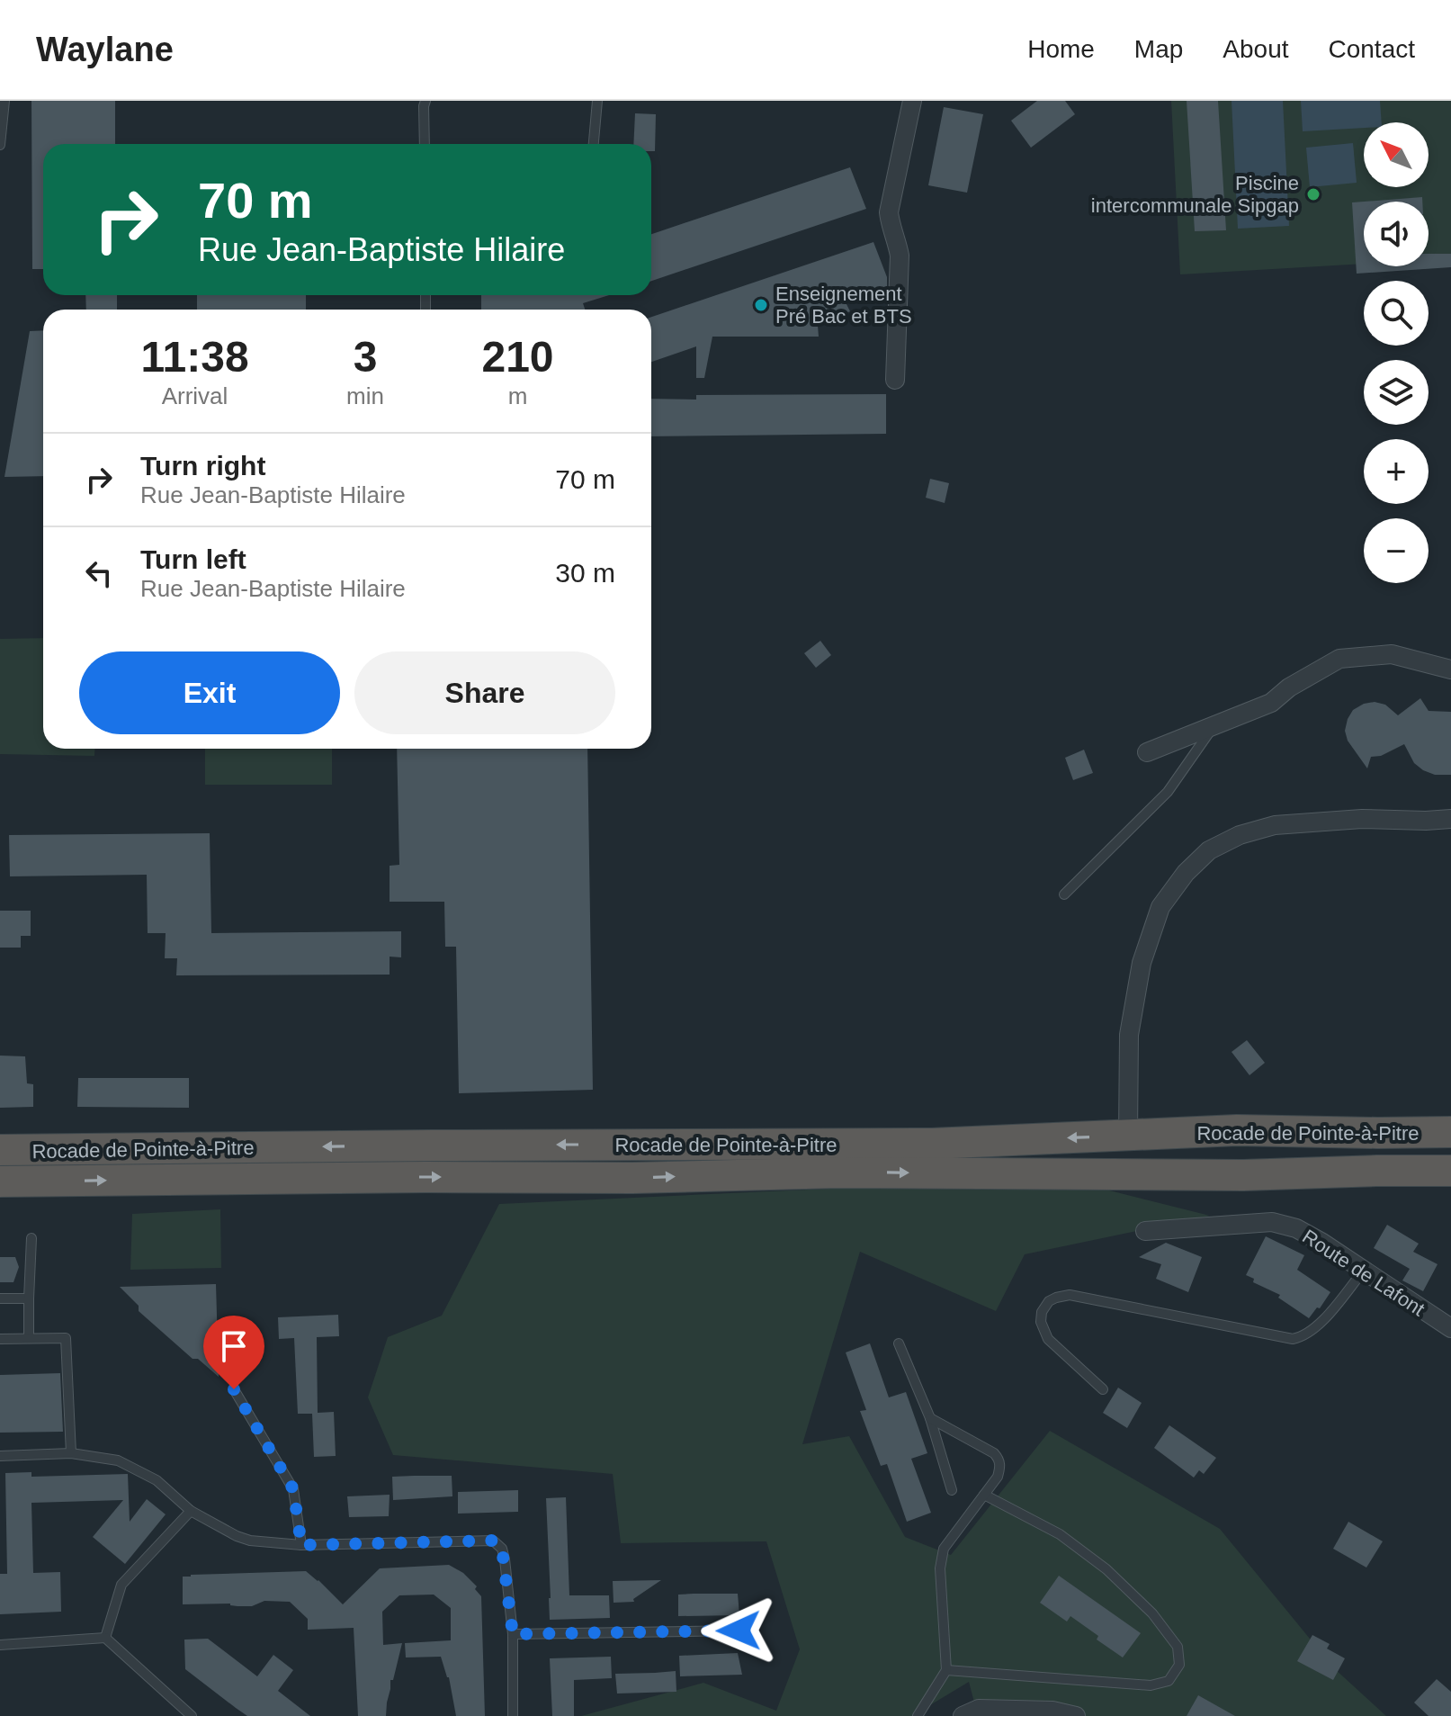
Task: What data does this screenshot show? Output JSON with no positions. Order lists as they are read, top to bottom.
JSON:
{
  "streets": {
    "highway": ["Rocade de Pointe-à-Pitre"],
    "street": ["Route de Lafont"]
  },
  "places": ["Piscine intercommunale Sipgap", "Enseignement Pré Bac et BTS"],
  "north": "top left",
  "page": {
    "header": "Waylane",
    "nav": [
      "Home",
      "Map",
      "About",
      "Contact"
    ],
    "map_buttons": ["+", "−"],
    "turn": ["70 m", "Rue Jean-Baptiste Hilaire"],
    "eta": [
      "11:38",
      "Arrival",
      "3",
      "min",
      "210",
      "m"
    ],
    "list": [
      {
        "name": "Turn right",
        "note": "Rue Jean-Baptiste Hilaire",
        "value": "70 m"
      },
      {
        "name": "Turn left",
        "note": "Rue Jean-Baptiste Hilaire",
        "value": "30 m"
      }
    ],
    "buttons": ["Exit", "Share"]
  }
}
